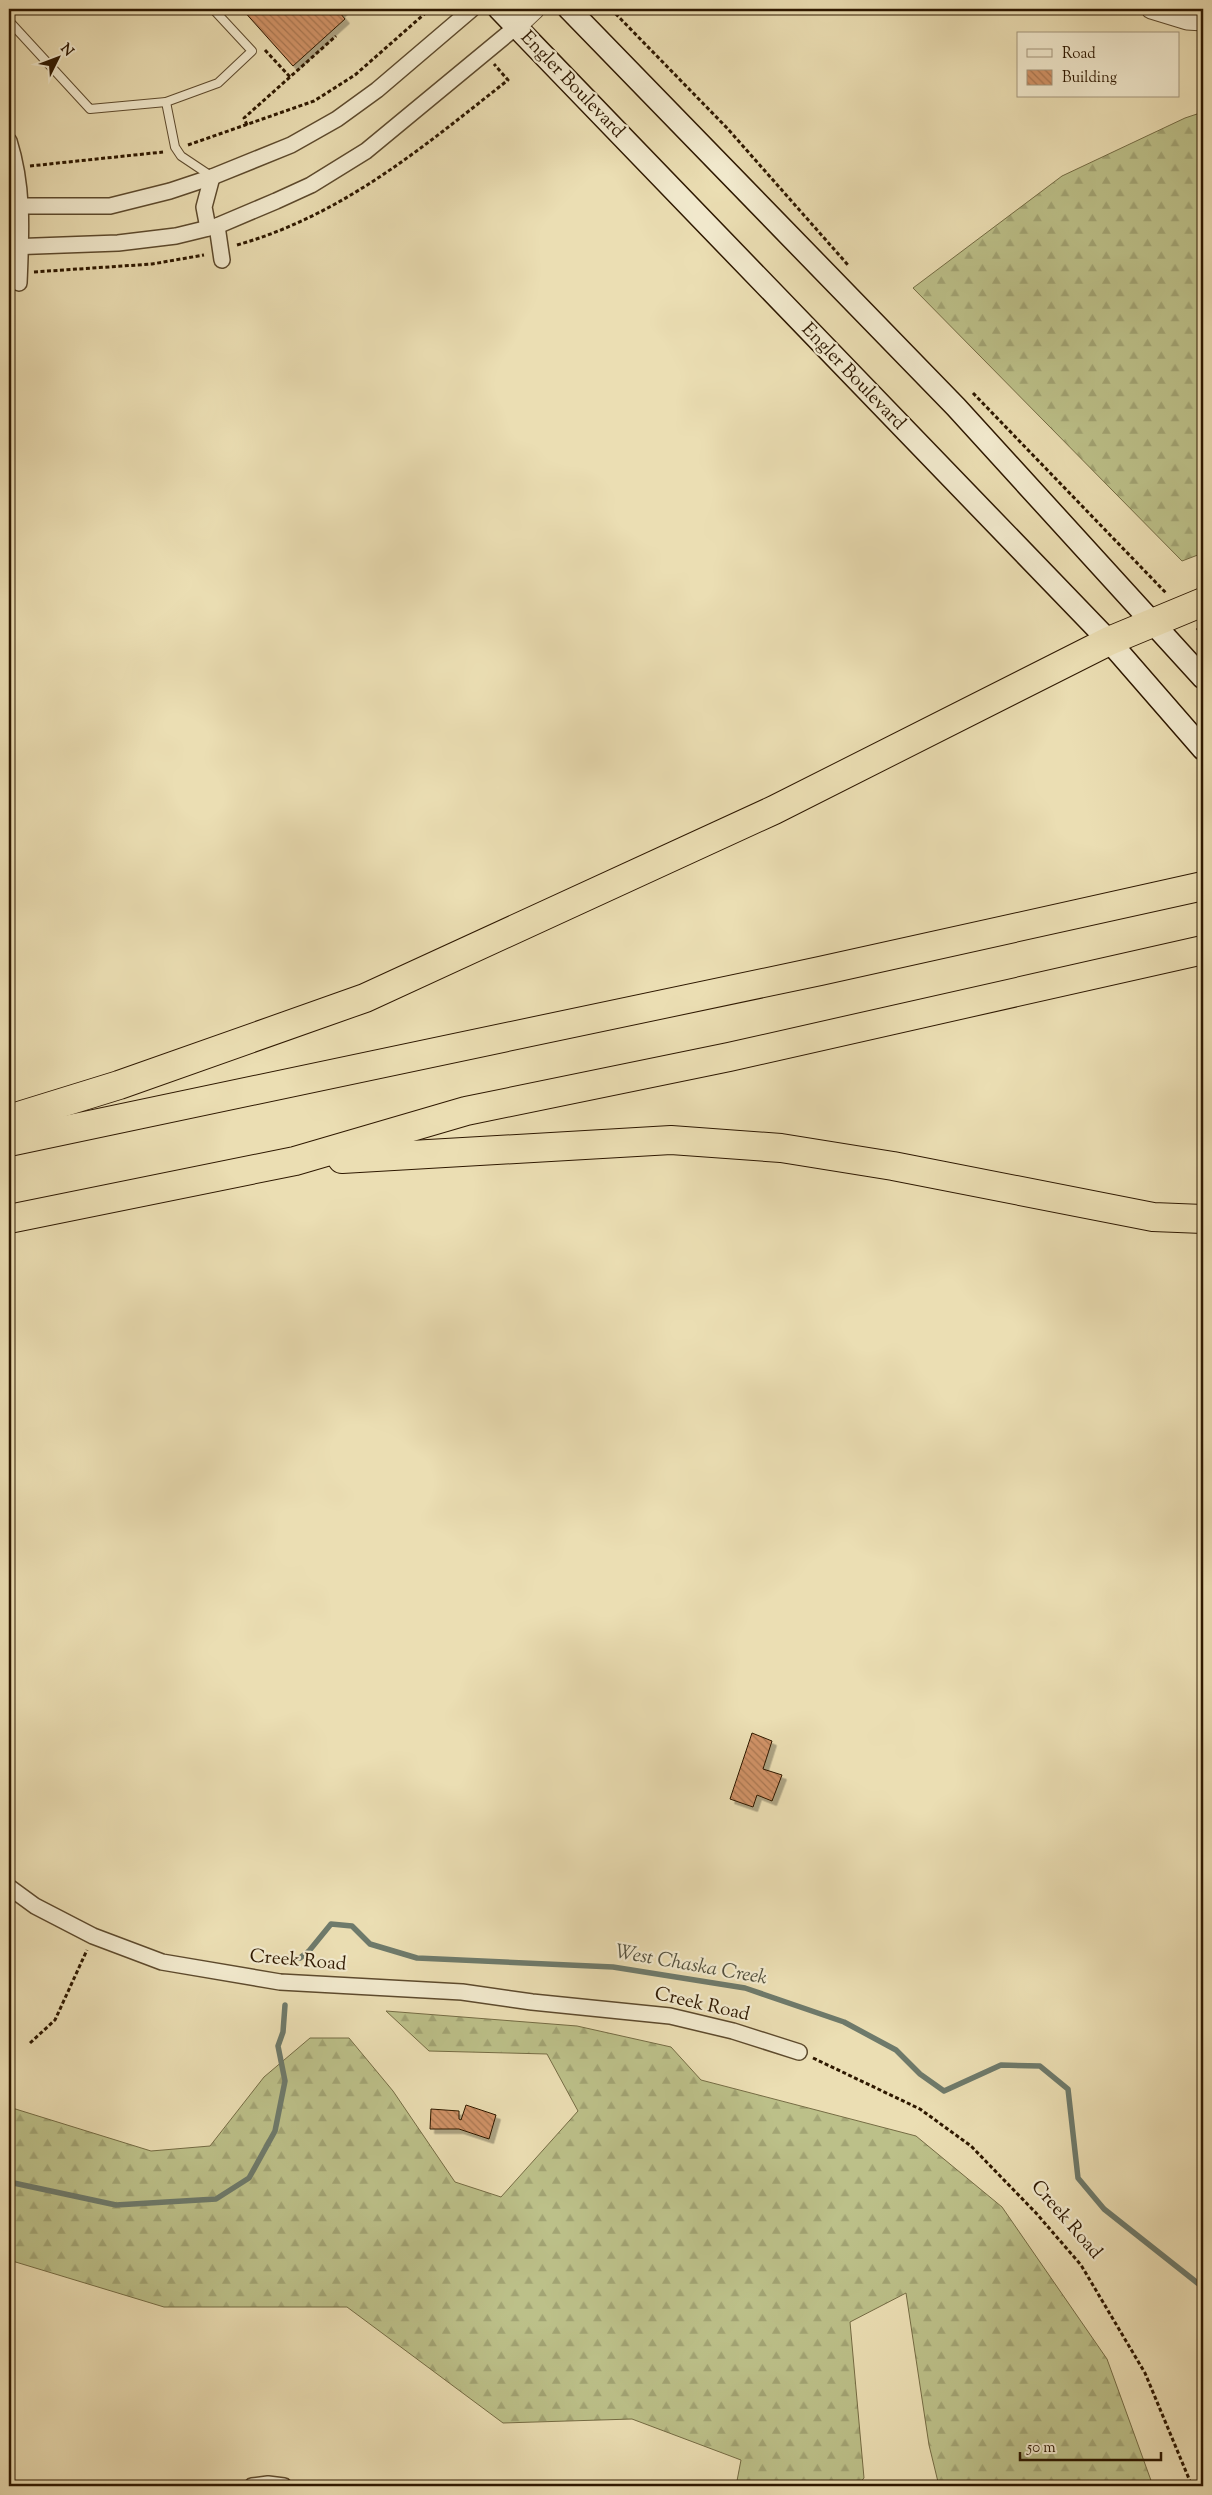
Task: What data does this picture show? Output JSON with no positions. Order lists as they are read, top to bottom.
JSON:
{
  "streets": {
    "main road": ["Engler Boulevard"],
    "street": ["Creek Road"]
  },
  "water": ["West Chaska Creek"],
  "legend": ["Road", "Building"],
  "scale_bar": "50 m",
  "north": "top right"
}
